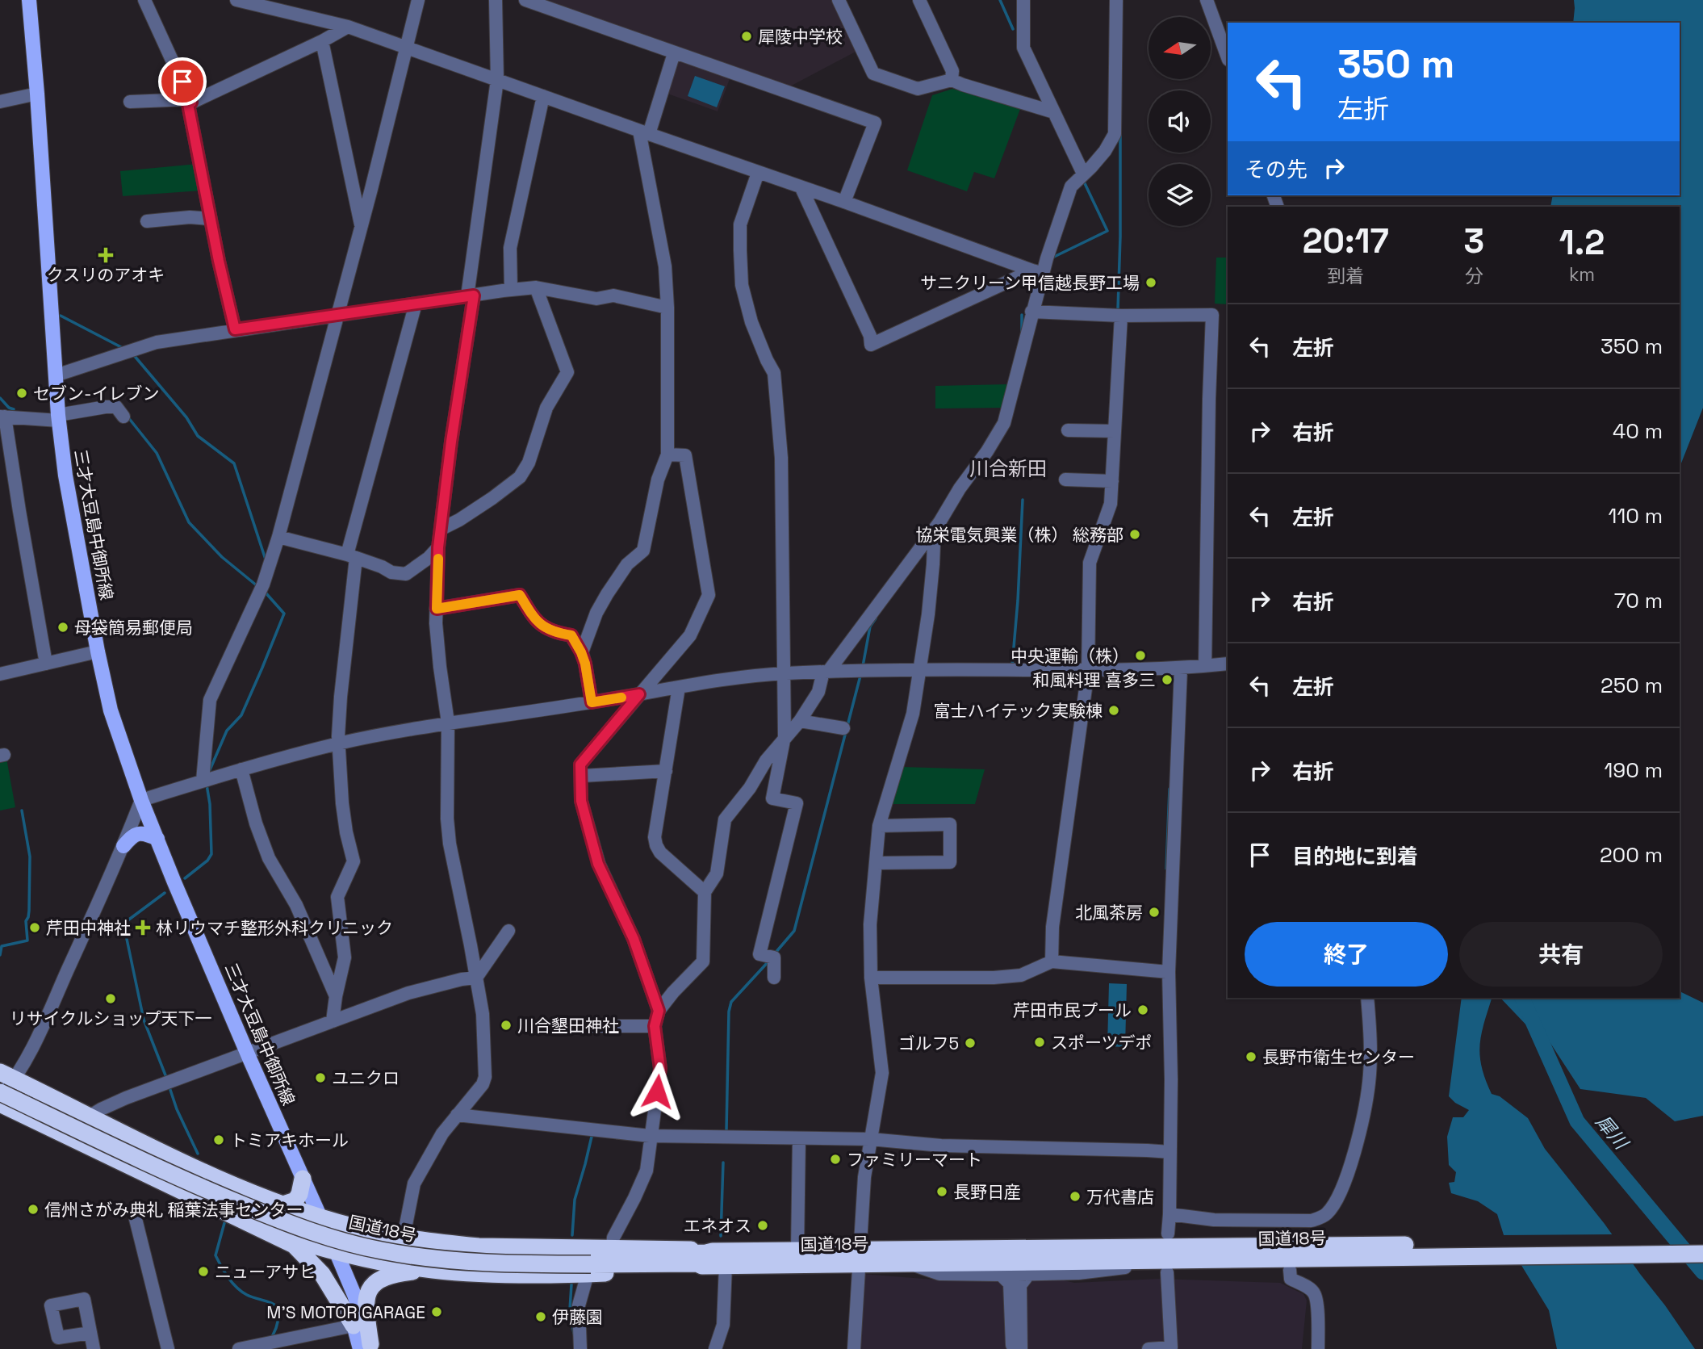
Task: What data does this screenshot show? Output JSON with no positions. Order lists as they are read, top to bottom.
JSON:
{
  "streets": {
    "highway": ["国道18号"],
    "main road": ["三才大豆島中御所線"]
  },
  "districts": ["川合新田"],
  "water": ["犀川"],
  "places": {
    "other": [
      "犀陵中学校",
      "サニクリーン甲信越長野工場",
      "セブン-イレブン",
      "協栄電気興業（株） 総務部",
      "母袋簡易郵便局",
      "中央運輸（株）",
      "和風料理 喜多三",
      "富士ハイテック実験棟",
      "北風茶房",
      "芹田中神社",
      "リサイクルショップ天下一",
      "芹田市民プール",
      "川合墾田神社",
      "スポーツデポ",
      "ゴルフ5",
      "長野市衛生センター",
      "ユニクロ",
      "トミアキホール",
      "ファミリーマート",
      "長野日産",
      "万代書店",
      "信州さがみ典礼 稲葉法事センター",
      "エネオス",
      "ニューアサヒ",
      "M'S MOTOR GARAGE",
      "伊藤園"
    ],
    "health": ["クスリのアオキ", "林リウマチ整形外科クリニック"]
  },
  "north": "left",
  "page": {
    "turn": ["350 m", "左折"],
    "then": "その先",
    "eta": [
      "20:17",
      "到着",
      "3",
      "分",
      "1.2",
      "km"
    ],
    "list": [
      {
        "name": "左折",
        "value": "350 m"
      },
      {
        "name": "右折",
        "value": "40 m"
      },
      {
        "name": "左折",
        "value": "110 m"
      },
      {
        "name": "右折",
        "value": "70 m"
      },
      {
        "name": "左折",
        "value": "250 m"
      },
      {
        "name": "右折",
        "value": "190 m"
      },
      {
        "name": "目的地に到着",
        "value": "200 m"
      }
    ],
    "buttons": ["終了", "共有"]
  }
}
